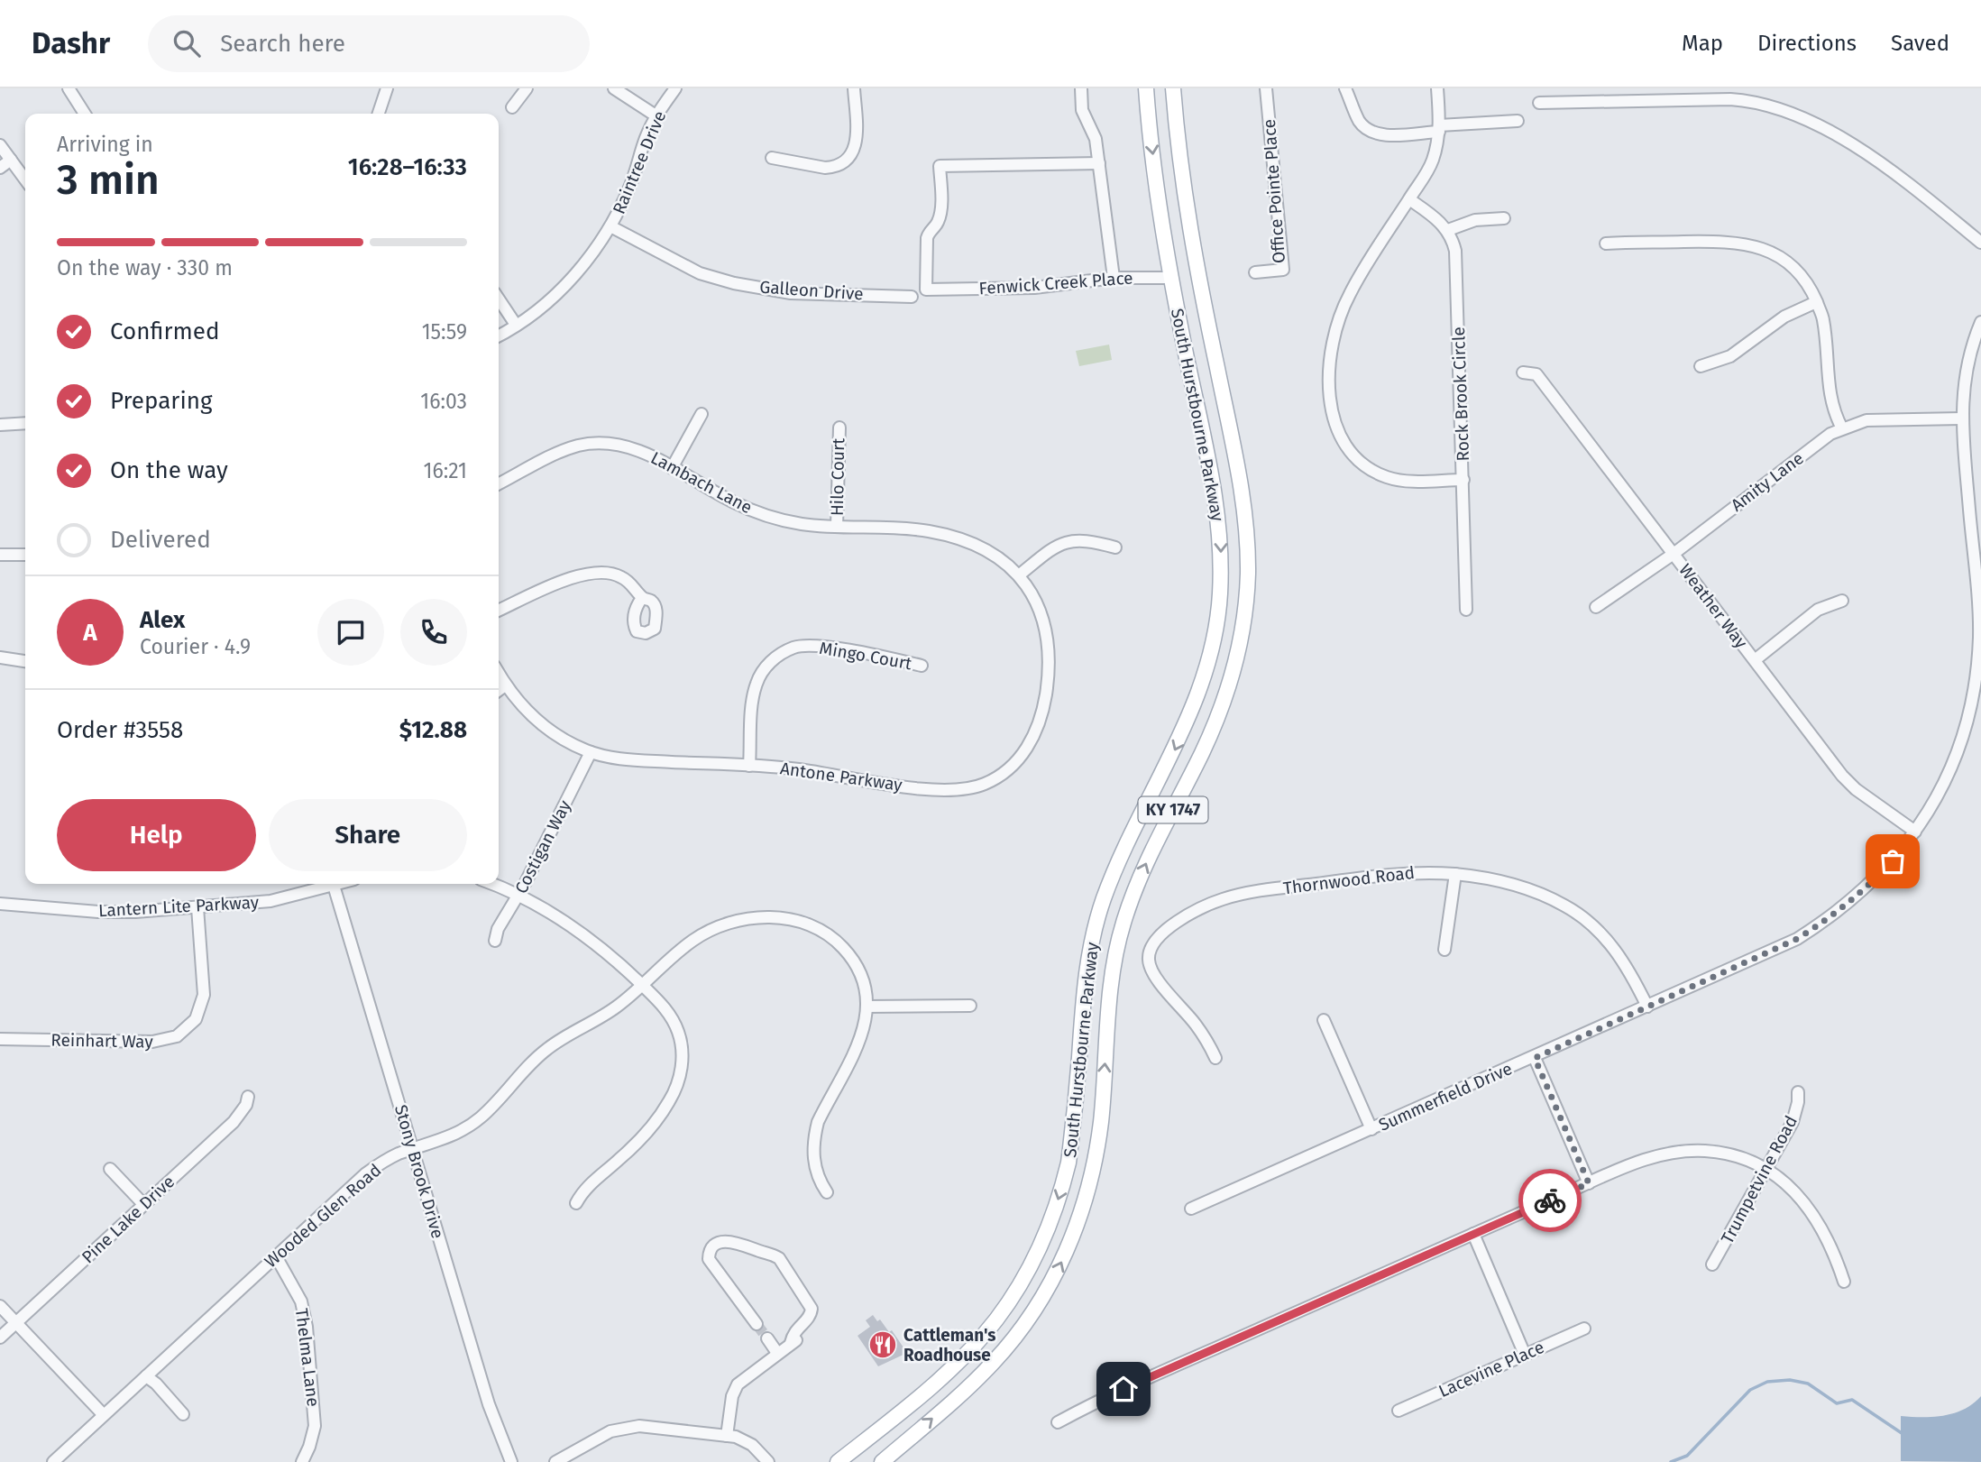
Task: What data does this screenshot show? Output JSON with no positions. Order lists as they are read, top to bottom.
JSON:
{
  "streets": {
    "main road": ["South Hurstbourne Parkway", "KY 1747"],
    "street": [
      "Raintree Drive",
      "Office Pointe Place",
      "Fenwick Creek Place",
      "Galleon Drive",
      "Rock Brook Circle",
      "Hilo Court",
      "Amity Lane",
      "Lambach Lane",
      "Weather Way",
      "Mingo Court",
      "Antone Parkway",
      "Costigan Way",
      "Thornwood Road",
      "Lantern Lite Parkway",
      "Reinhart Way",
      "Summerfield Drive",
      "Stony Brook Drive",
      "Trumpetvine Road",
      "Wooded Glen Road",
      "Pine Lake Drive",
      "Thelma Lane",
      "Lacevine Place"
    ]
  },
  "crossings": [
    ["Raintree Drive", "Galleon Drive"],
    ["Fenwick Creek Place", "South Hurstbourne Parkway"],
    ["Hilo Court", "Lambach Lane"],
    ["Amity Lane", "Weather Way"],
    ["Amity Lane", "Summerfield Drive"],
    ["Lambach Lane", "Antone Parkway"],
    ["Weather Way", "Summerfield Drive"],
    ["Mingo Court", "Antone Parkway"],
    ["Antone Parkway", "Costigan Way"],
    ["Thornwood Road", "Summerfield Drive"],
    ["Lantern Lite Parkway", "Reinhart Way"],
    ["Stony Brook Drive", "Wooded Glen Road"],
    ["Wooded Glen Road", "Thelma Lane"]
  ],
  "places": {
    "restaurant": ["Cattleman's Roadhouse"]
  },
  "page": {
    "header": "Dashr",
    "search": "Search here",
    "nav": ["Map", "Directions", "Saved"],
    "heading": ["3 min", "Arriving in", "16:28–16:33"],
    "panel": [
      "Alex",
      "Courier · 4.9",
      "Order #3558",
      "$12.88"
    ],
    "bar": "On the way · 330 m",
    "list": [
      ["Confirmed", "15:59"],
      ["Preparing", "16:03"],
      ["On the way", "16:21"],
      "Delivered"
    ],
    "round": "A",
    "buttons": ["Help", "Share"]
  }
}
